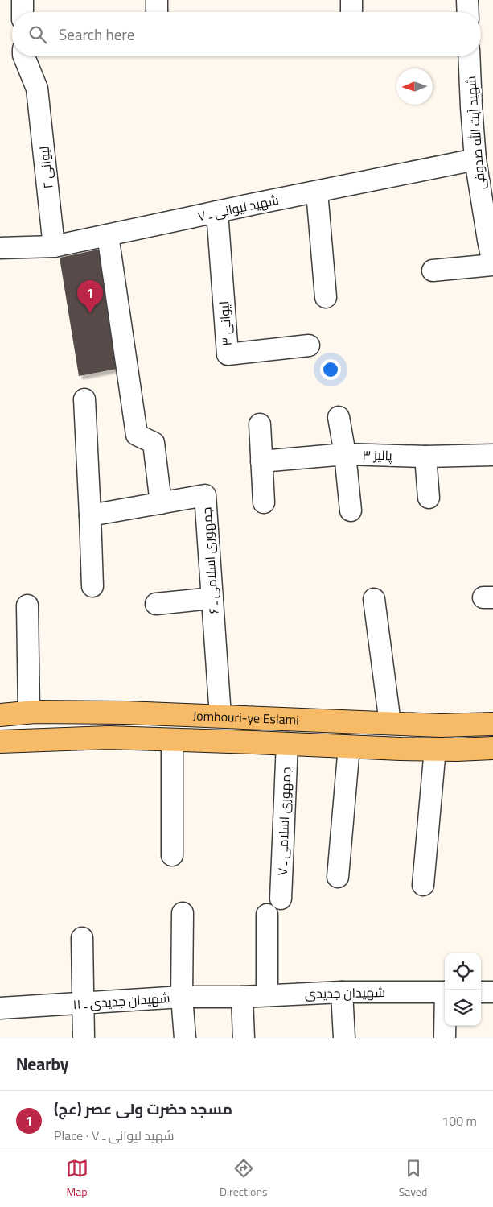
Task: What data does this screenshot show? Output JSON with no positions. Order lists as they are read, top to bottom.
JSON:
{
  "streets": {
    "main road": ["Jomhouri-ye Eslami"],
    "street": [
      "شهید آیت الله صدوقی",
      "لیوانی ۲",
      "شهید لیوانی ـ ۷",
      "لیوانی ۳",
      "پالیز ۳",
      "جمهوری اسلامی ـ ۶",
      "جمهوری اسلامی ـ ۷",
      "شهیدان جدیدی",
      "شهیدان جدیدی ـ ۱۱"
    ]
  },
  "crossings": [
    ["شهید آیت الله صدوقی", "شهید لیوانی ـ ۷"],
    ["لیوانی ۲", "شهید لیوانی ـ ۷"],
    ["شهید لیوانی ـ ۷", "لیوانی ۳"],
    ["جمهوری اسلامی ـ ۶", "Jomhouri-ye Eslami"],
    ["Jomhouri-ye Eslami", "جمهوری اسلامی ـ ۷"],
    ["شهیدان جدیدی", "شهیدان جدیدی ـ ۱۱"]
  ],
  "north": "left",
  "page": {
    "search": "Search here",
    "pins": "1",
    "heading": "Nearby",
    "list": [
      {
        "mark": "1",
        "name": "مسجد حضرت ولی عصر (عج)",
        "note": "Place · شهید لیوانی ـ ۷",
        "value": "100 m"
      }
    ],
    "nav": ["Map", "Directions", "Saved"]
  }
}
